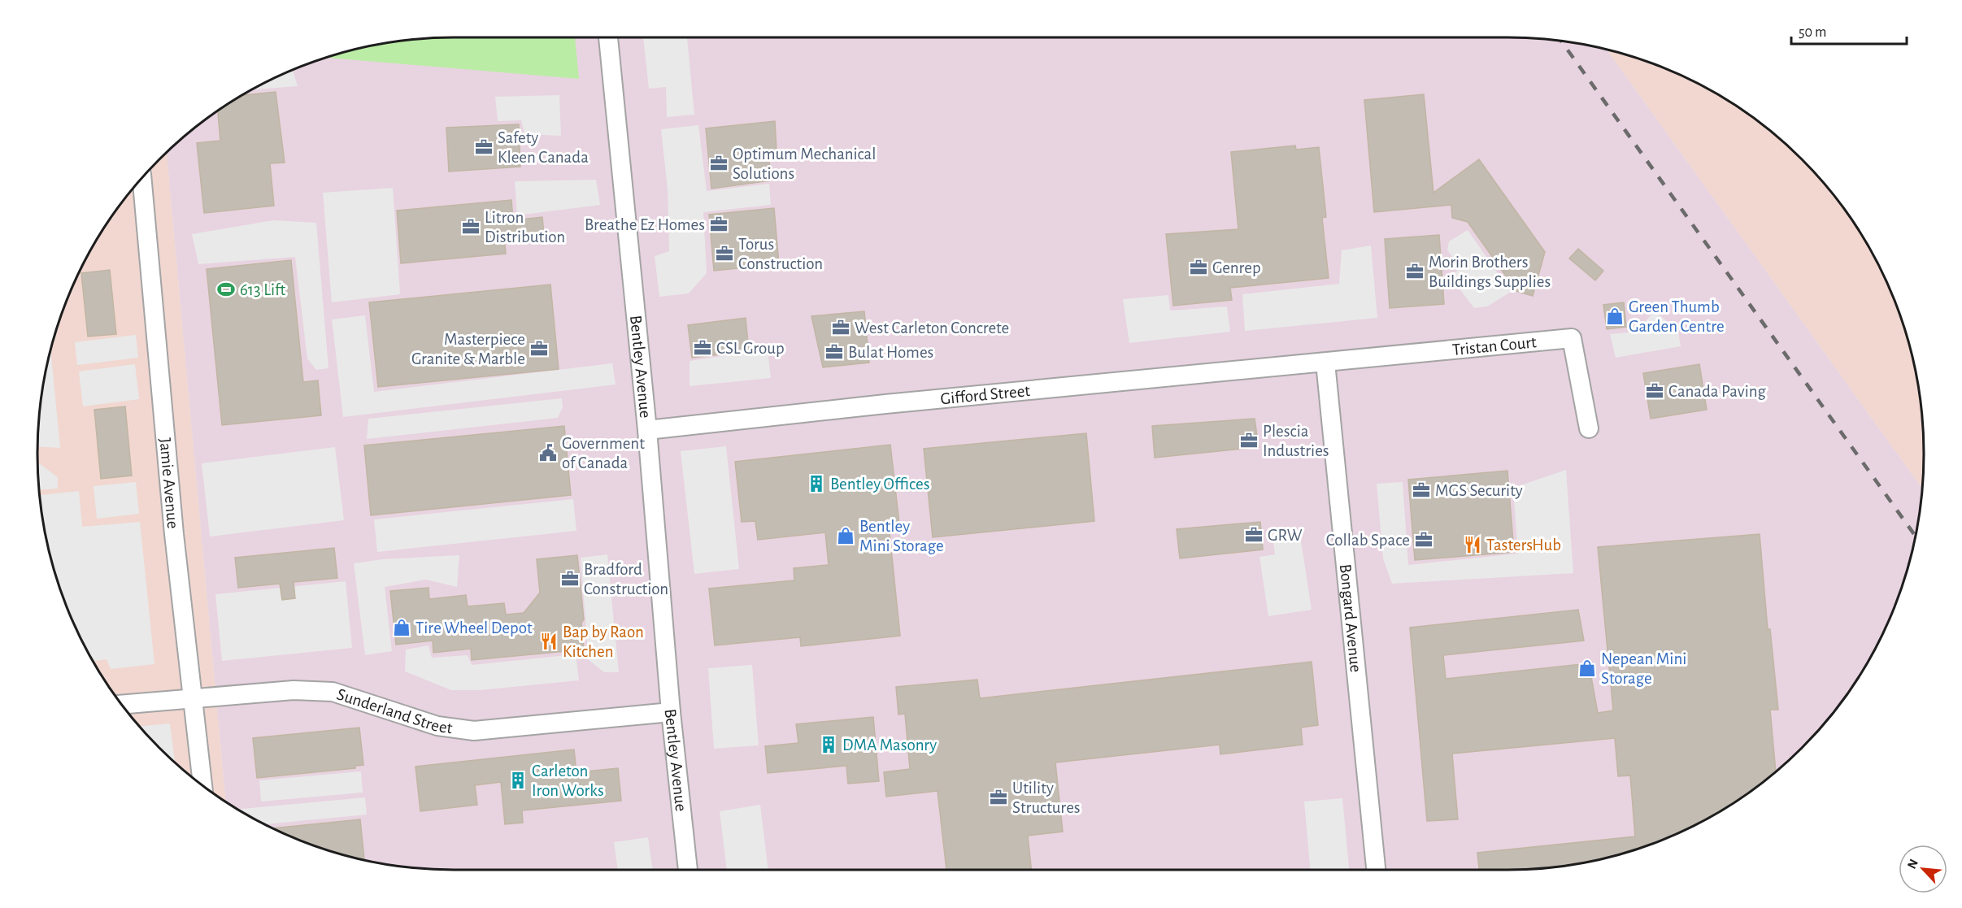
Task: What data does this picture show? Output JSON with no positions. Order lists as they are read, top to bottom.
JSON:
{
  "streets": {
    "street": [
      "Tristan Court",
      "Bentley Avenue",
      "Gifford Street",
      "Jamie Avenue",
      "Bongard Avenue",
      "Sunderland Street"
    ]
  },
  "crossings": [
    ["Tristan Court", "Gifford Street"],
    ["Tristan Court", "Bongard Avenue"],
    ["Bentley Avenue", "Gifford Street"],
    ["Bentley Avenue", "Sunderland Street"],
    ["Gifford Street", "Bongard Avenue"],
    ["Jamie Avenue", "Sunderland Street"]
  ],
  "places": {
    "office": [
      "Safety Kleen Canada",
      "Optimum Mechanical Solutions",
      "Breathe Ez Homes",
      "Litron Distribution",
      "Torus Construction",
      "Genrep",
      "Morin Brothers Buildings Supplies",
      "West Carleton Concrete",
      "CSL Group",
      "Masterpiece Granite & Marble",
      "Bulat Homes",
      "Canada Paving",
      "Plescia Industries",
      "MGS Security",
      "GRW",
      "Collab Space",
      "Bradford Construction",
      "Utility Structures"
    ],
    "sports": ["613 Lift"],
    "shop": [
      "Green Thumb Garden Centre",
      "Bentley Mini Storage",
      "Tire Wheel Depot",
      "Nepean Mini Storage"
    ],
    "public building": ["Government of Canada"],
    "building": ["Bentley Offices", "DMA Masonry", "Carleton Iron Works"],
    "restaurant": ["TastersHub", "Bap by Raon Kitchen"]
  },
  "scale_bar": "50 m",
  "north": "top left"
}
